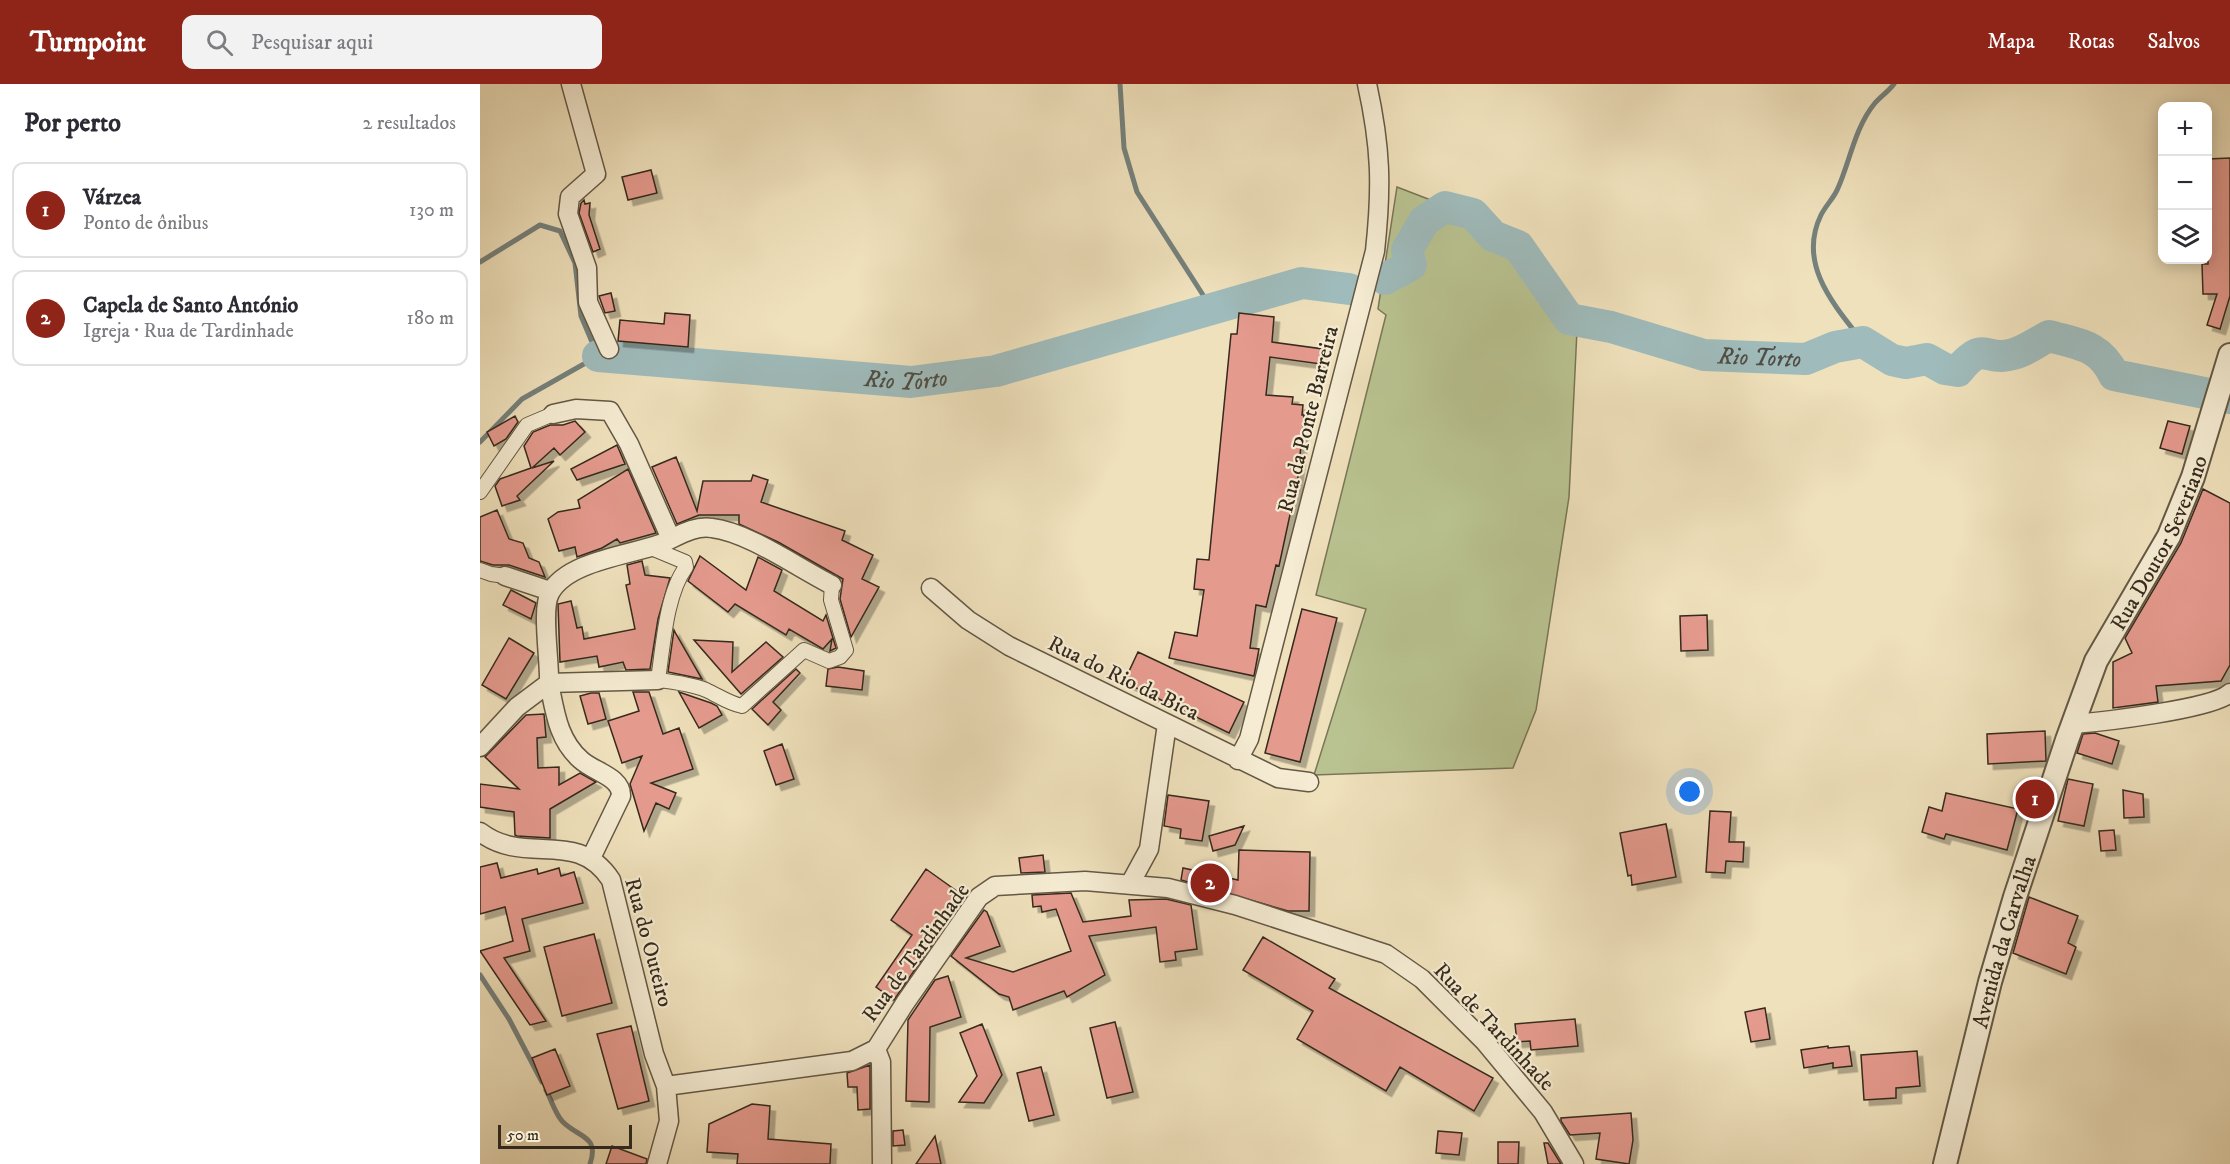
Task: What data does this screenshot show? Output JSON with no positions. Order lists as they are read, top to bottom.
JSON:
{
  "streets": {
    "street": [
      "Rua da Ponte Barreira",
      "Rua Doutor Severiano",
      "Rua do Rio da Bica",
      "Rua do Outeiro",
      "Avenida da Carvalha",
      "Rua de Tardinhade"
    ]
  },
  "crossings": [
    ["Rua da Ponte Barreira", "Rua do Rio da Bica"],
    ["Rua Doutor Severiano", "Avenida da Carvalha"],
    ["Rua do Outeiro", "Rua de Tardinhade"]
  ],
  "water": ["Rio Torto"],
  "scale_bar": "50 m",
  "page": {
    "header": "Turnpoint",
    "search": "Pesquisar aqui",
    "nav": ["Mapa", "Rotas", "Salvos"],
    "heading": ["Por perto", "2 resultados"],
    "map_buttons": ["+", "−"],
    "list": [
      {
        "mark": "1",
        "name": "Várzea",
        "note": "Ponto de ônibus",
        "value": "130 m"
      },
      {
        "mark": "2",
        "name": "Capela de Santo António",
        "note": "Igreja · Rua de Tardinhade",
        "value": "180 m"
      }
    ],
    "pins": ["1", "2"],
    "scale": "50 m"
  }
}
